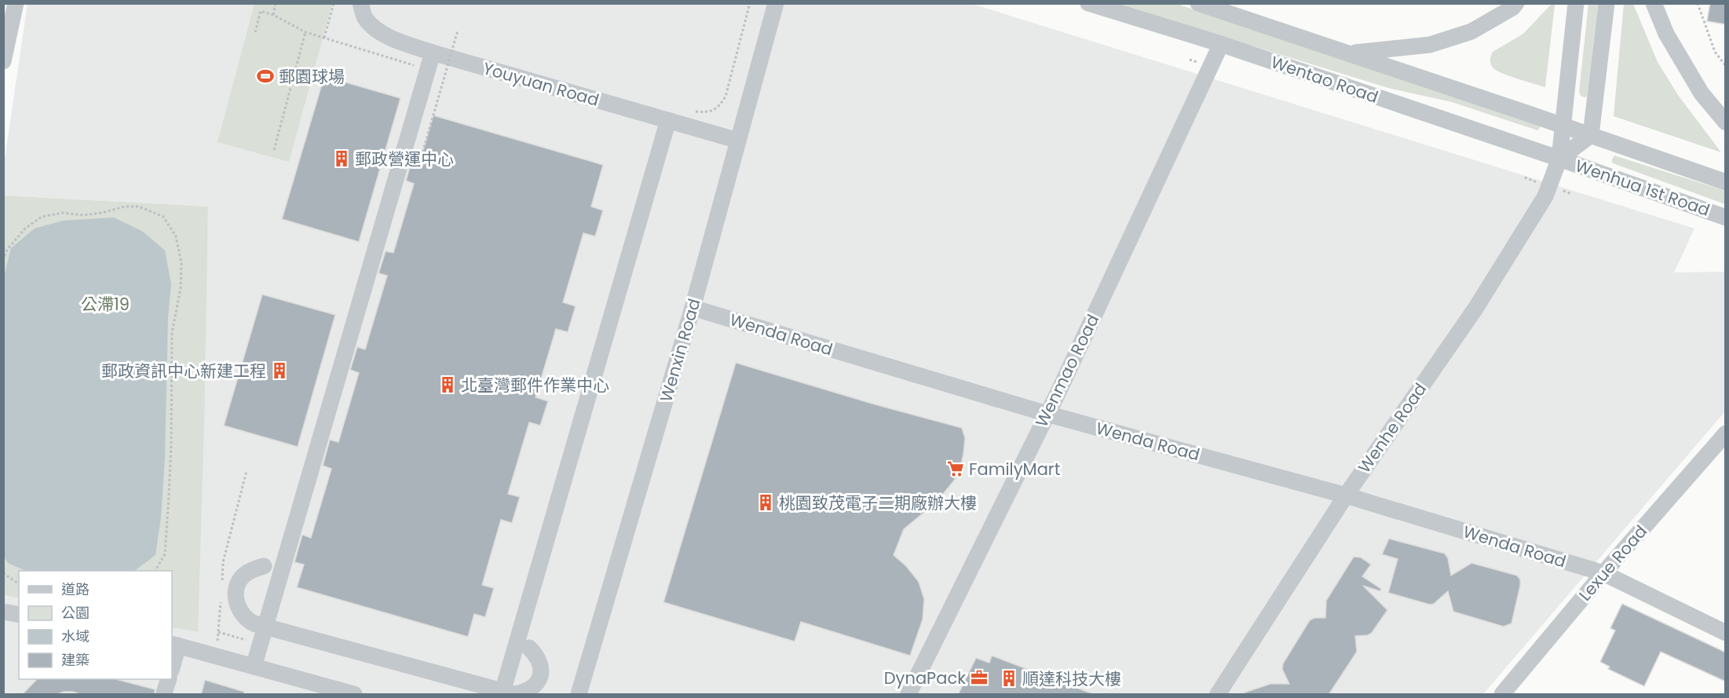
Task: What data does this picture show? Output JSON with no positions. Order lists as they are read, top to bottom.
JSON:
{
  "streets": {
    "street": [
      "Wentao Road",
      "Youyuan Road",
      "Wenhua 1st Road",
      "Wenda Road",
      "Wenxin Road",
      "Wenmao Road",
      "Wenhe Road",
      "Lexue Road"
    ]
  },
  "crossings": [
    ["Wentao Road", "Wenhua 1st Road"],
    ["Wentao Road", "Wenmao Road"],
    ["Wentao Road", "Wenhe Road"],
    ["Youyuan Road", "Wenxin Road"],
    ["Wenhua 1st Road", "Wenhe Road"],
    ["Wenda Road", "Wenxin Road"],
    ["Wenda Road", "Wenmao Road"],
    ["Wenda Road", "Wenhe Road"],
    ["Wenda Road", "Lexue Road"]
  ],
  "parks": ["公滯19"],
  "places": {
    "sports": ["郵園球場"],
    "building": [
      "郵政營運中心",
      "郵政資訊中心新建工程",
      "北臺灣郵件作業中心",
      "桃園致茂電子二期廠辦大樓",
      "順達科技大樓"
    ],
    "supermarket": ["FamilyMart"],
    "office": ["DynaPack"]
  },
  "legend": [
    "道路",
    "公園",
    "水域",
    "建築"
  ]
}
